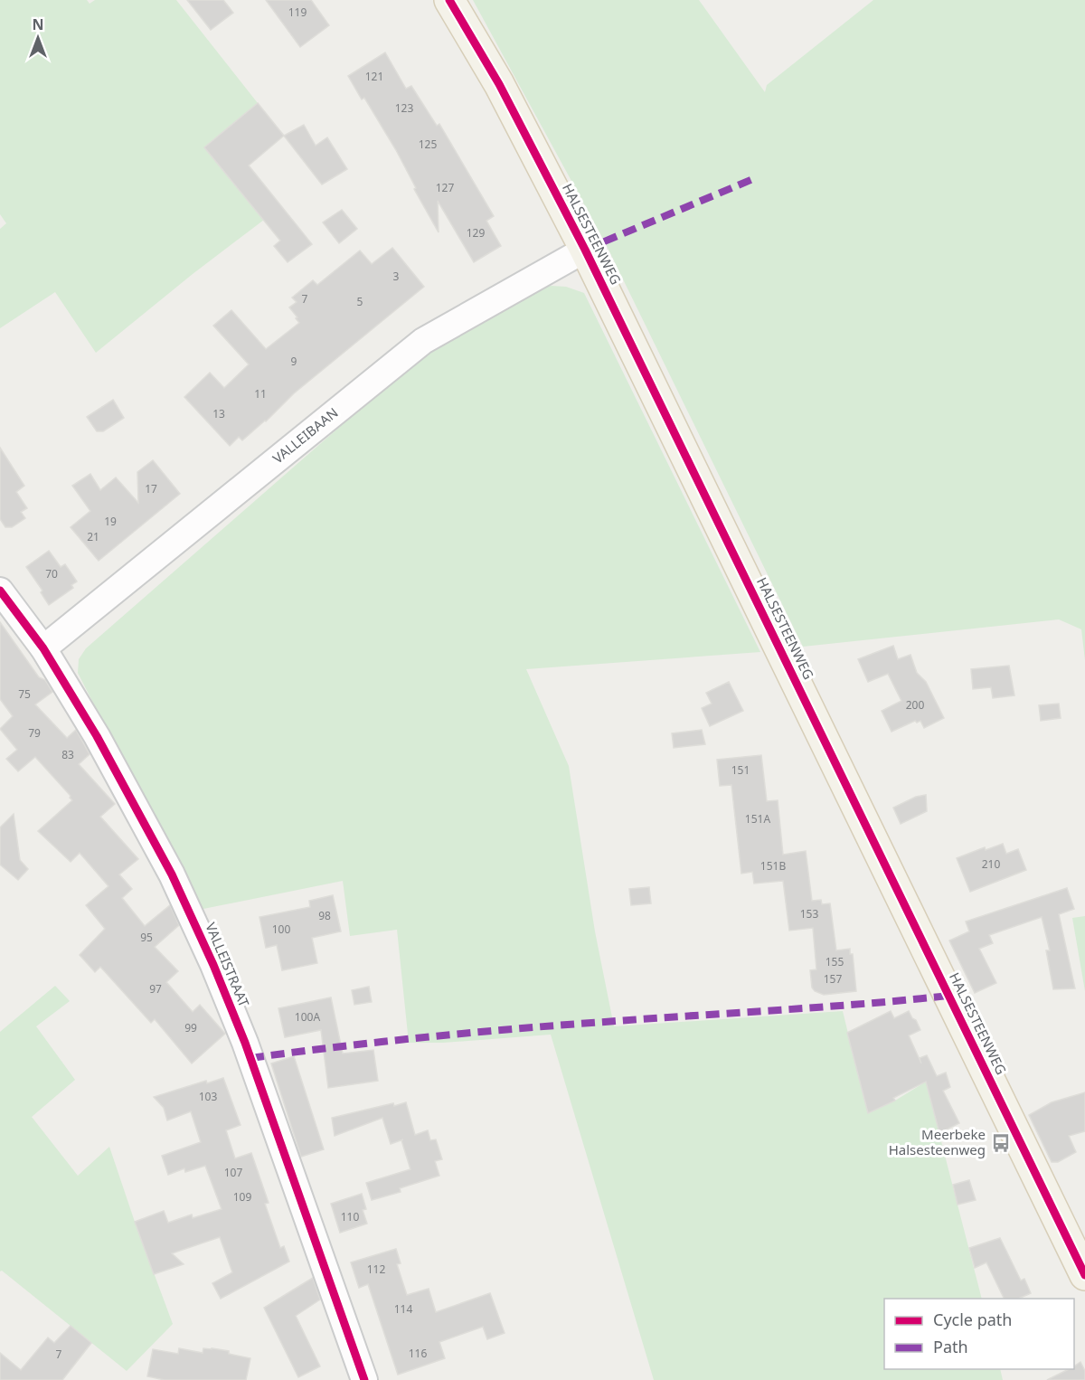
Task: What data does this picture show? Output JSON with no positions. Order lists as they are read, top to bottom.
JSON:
{
  "streets": {
    "main road": ["HALSESTEENWEG"],
    "street": ["VALLEIBAAN", "VALLEISTRAAT"]
  },
  "crossings": [
    ["HALSESTEENWEG", "VALLEIBAAN"],
    ["VALLEIBAAN", "VALLEISTRAAT"]
  ],
  "places": {
    "bus stop": ["Meerbeke Halsesteenweg"]
  },
  "house_numbers": [
    "119",
    "121",
    "123",
    "125",
    "127",
    "129",
    "3",
    "7",
    "5",
    "9",
    "11",
    "13",
    "17",
    "19",
    "21",
    "70",
    "75",
    "200",
    "79",
    "83",
    "151",
    "151A",
    "210",
    "151B",
    "153",
    "98",
    "100",
    "95",
    "155",
    "157",
    "97",
    "100A",
    "99",
    "103",
    "107",
    "109",
    "110",
    "112",
    "114",
    "116",
    "7"
  ],
  "legend": ["Cycle path", "Path"],
  "north": "top"
}
